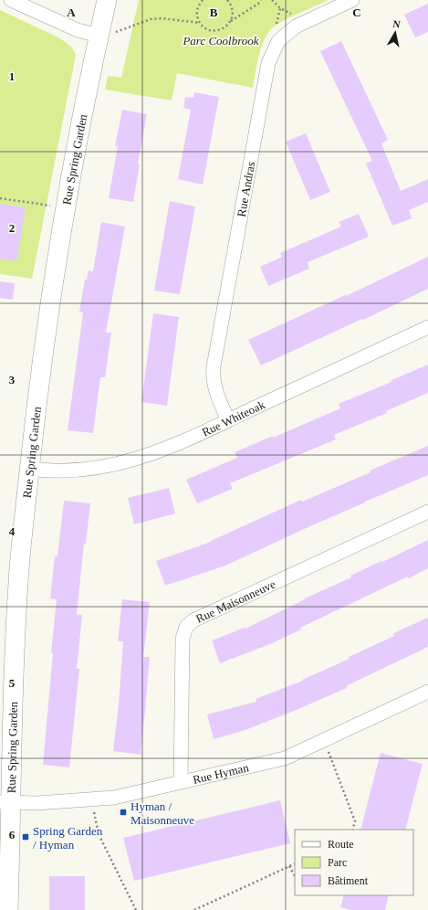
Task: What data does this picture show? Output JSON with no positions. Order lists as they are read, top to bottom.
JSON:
{
  "streets": {
    "street": [
      "Rue Spring Garden",
      "Rue Andras",
      "Rue Whiteoak",
      "Rue Maisonneuve",
      "Rue Hyman"
    ]
  },
  "crossings": [
    ["Rue Spring Garden", "Rue Whiteoak"],
    ["Rue Spring Garden", "Rue Hyman"],
    ["Rue Andras", "Rue Whiteoak"],
    ["Rue Maisonneuve", "Rue Hyman"]
  ],
  "parks": ["Parc Coolbrook"],
  "places": {
    "transit": ["Hyman / Maisonneuve", "Spring Garden / Hyman"]
  },
  "legend": ["Route", "Parc", "Bâtiment"],
  "north": "top",
  "grid": {
    "columns": ["A", "B", "C"],
    "rows": [
      "1",
      "2",
      "3",
      "4",
      "5",
      "6"
    ]
  }
}
